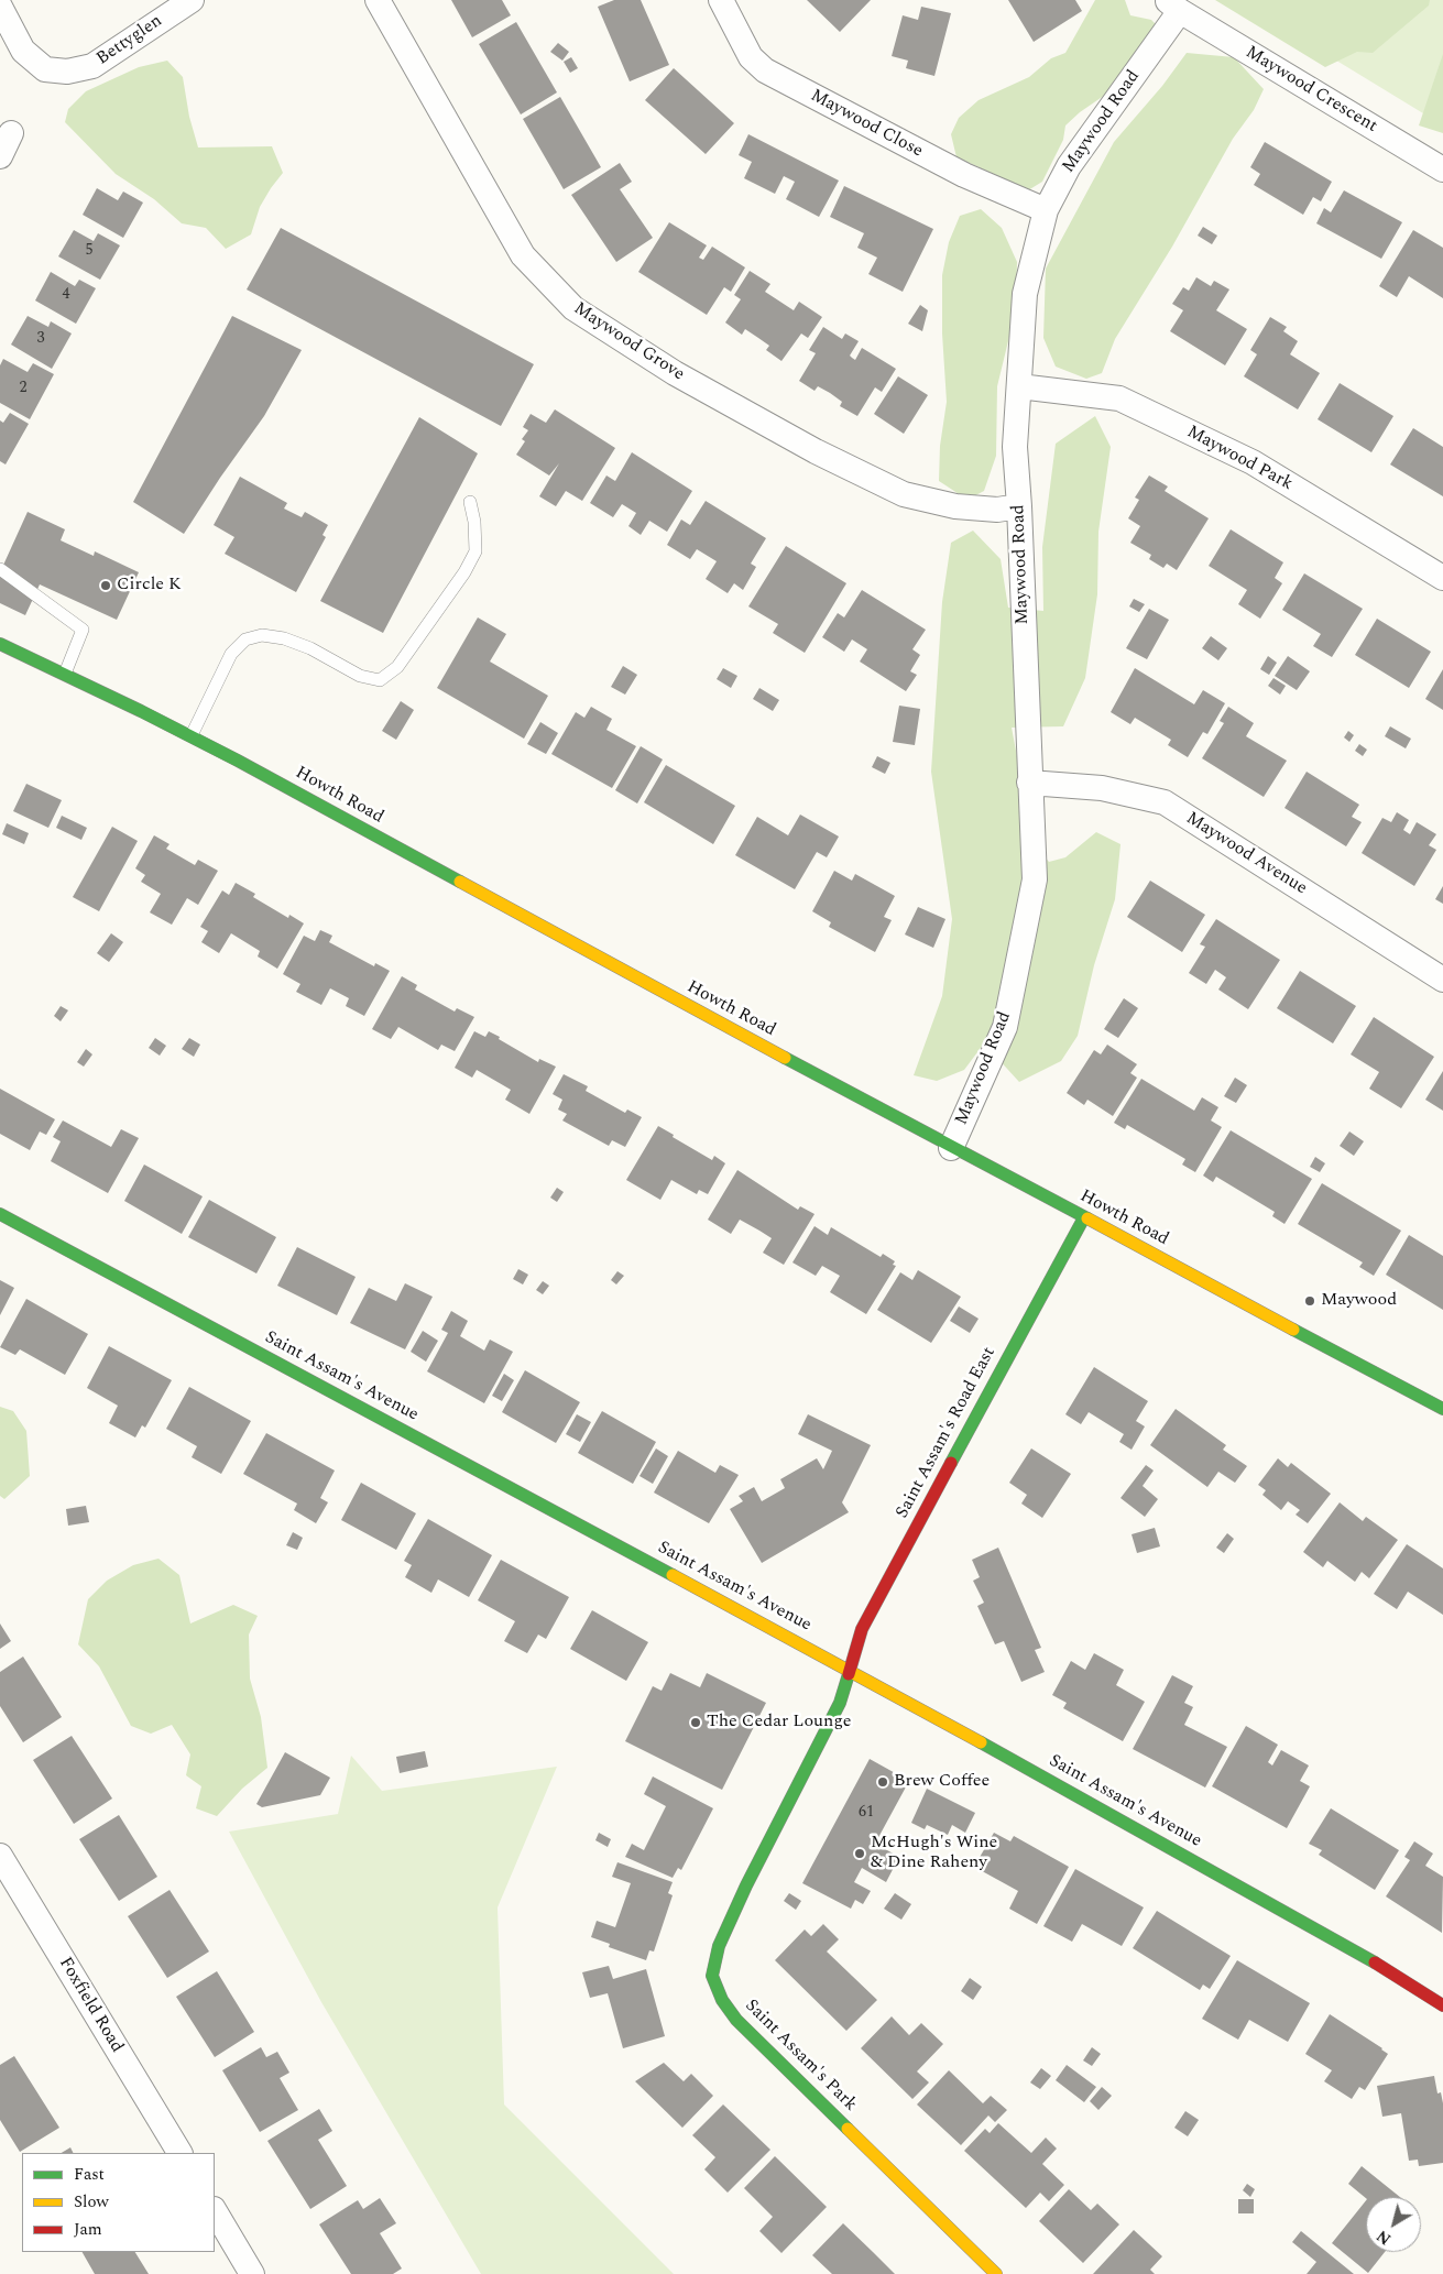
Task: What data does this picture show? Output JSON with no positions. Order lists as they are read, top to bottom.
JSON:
{
  "streets": {
    "street": [
      "Bettyglen",
      "Maywood Crescent",
      "Maywood Road",
      "Maywood Close",
      "Maywood Grove",
      "Maywood Park",
      "Howth Road",
      "Maywood Avenue",
      "Saint Assam's Avenue",
      "Saint Assam's Road East",
      "Foxfield Road",
      "Saint Assam's Park"
    ]
  },
  "crossings": [
    ["Maywood Crescent", "Maywood Road"],
    ["Maywood Road", "Maywood Close"],
    ["Maywood Road", "Maywood Grove"],
    ["Maywood Road", "Maywood Park"],
    ["Maywood Road", "Howth Road"],
    ["Maywood Road", "Maywood Avenue"],
    ["Howth Road", "Saint Assam's Road East"],
    ["Saint Assam's Avenue", "Saint Assam's Road East"],
    ["Saint Assam's Avenue", "Saint Assam's Park"],
    ["Saint Assam's Road East", "Saint Assam's Park"]
  ],
  "places": [
    "Circle K",
    "Maywood",
    "The Cedar Lounge",
    "Brew Coffee",
    "McHugh's Wine & Dine Raheny"
  ],
  "house_numbers": [
    "5",
    "4",
    "3",
    "2",
    "61"
  ],
  "legend": ["Fast", "Slow", "Jam"],
  "north": "bottom left"
}
